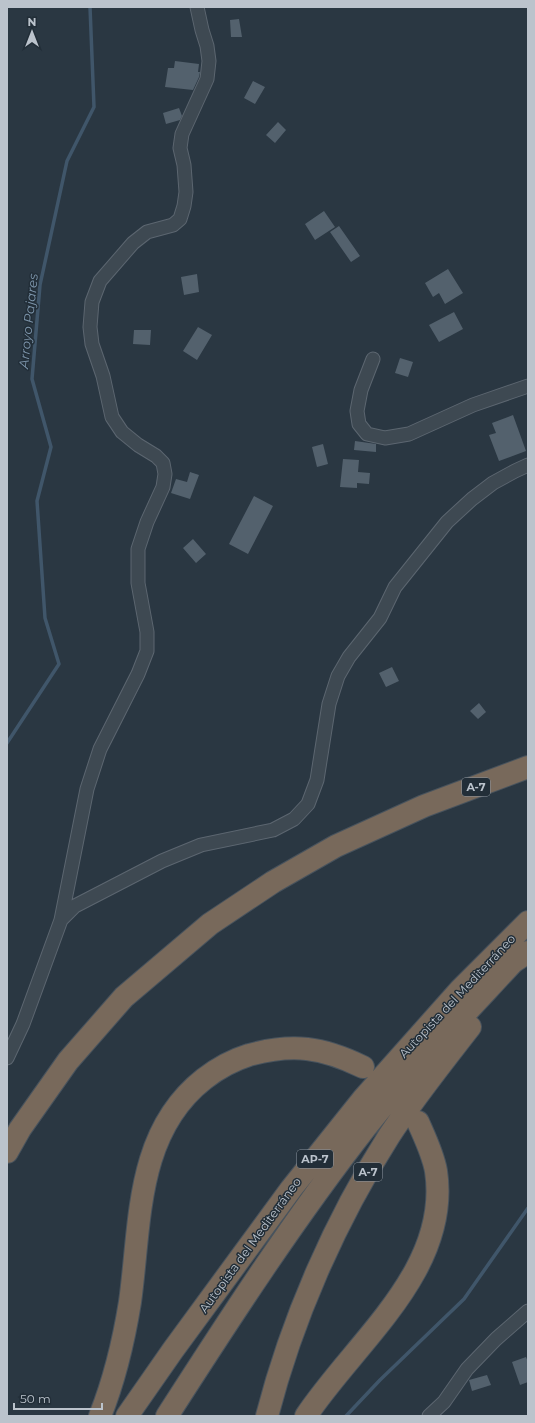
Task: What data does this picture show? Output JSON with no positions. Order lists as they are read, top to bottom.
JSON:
{
  "streets": {
    "highway": ["A-7", "Autopista del Mediterráneo", "AP-7"]
  },
  "water": ["Arroyo Pajares"],
  "scale_bar": "50 m",
  "north": "top"
}
